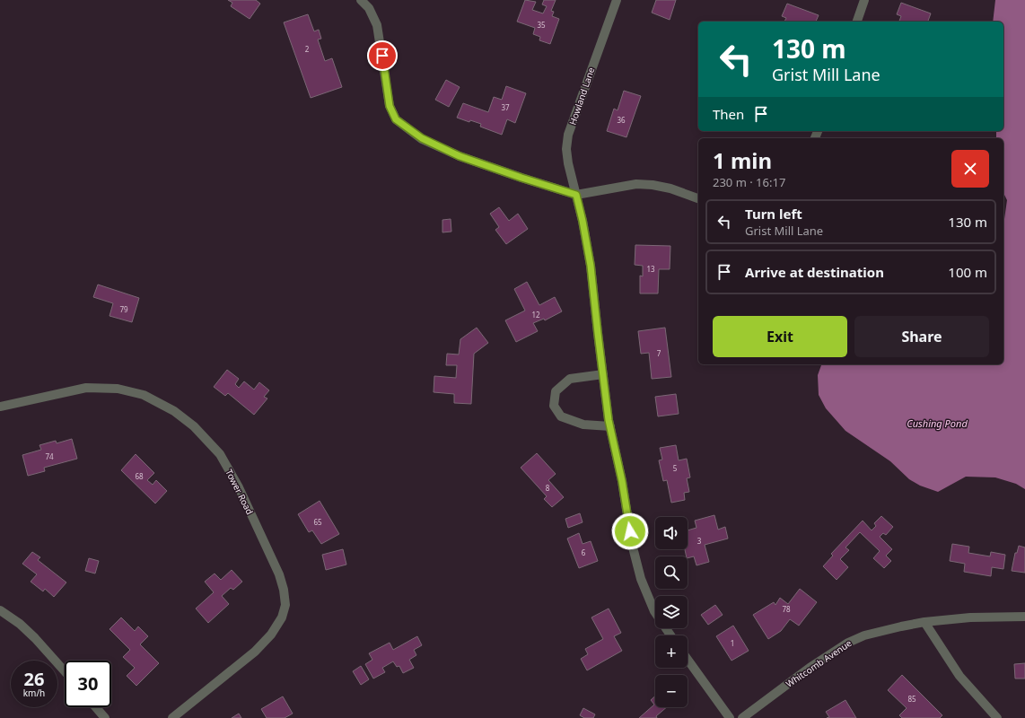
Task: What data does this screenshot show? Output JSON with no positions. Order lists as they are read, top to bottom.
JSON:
{
  "streets": {
    "street": ["Howland Lane", "Tower Road", "Whitcomb Avenue"]
  },
  "water": ["Cushing Pond"],
  "house_numbers": [
    "35",
    "2",
    "37",
    "36",
    "13",
    "79",
    "12",
    "7",
    "74",
    "5",
    "68",
    "8",
    "65",
    "3",
    "6",
    "78",
    "1",
    "85"
  ],
  "page": {
    "turn": ["130 m", "Grist Mill Lane"],
    "then": "Then",
    "heading": ["1 min", "230 m · 16:17"],
    "list": [
      {
        "name": "Turn left",
        "note": "Grist Mill Lane",
        "value": "130 m"
      },
      {
        "name": "Arrive at destination",
        "value": "100 m"
      }
    ],
    "buttons": ["Exit", "Share"],
    "map_buttons": ["+", "−"],
    "speed": "26 km/h",
    "limit": "30"
  }
}
